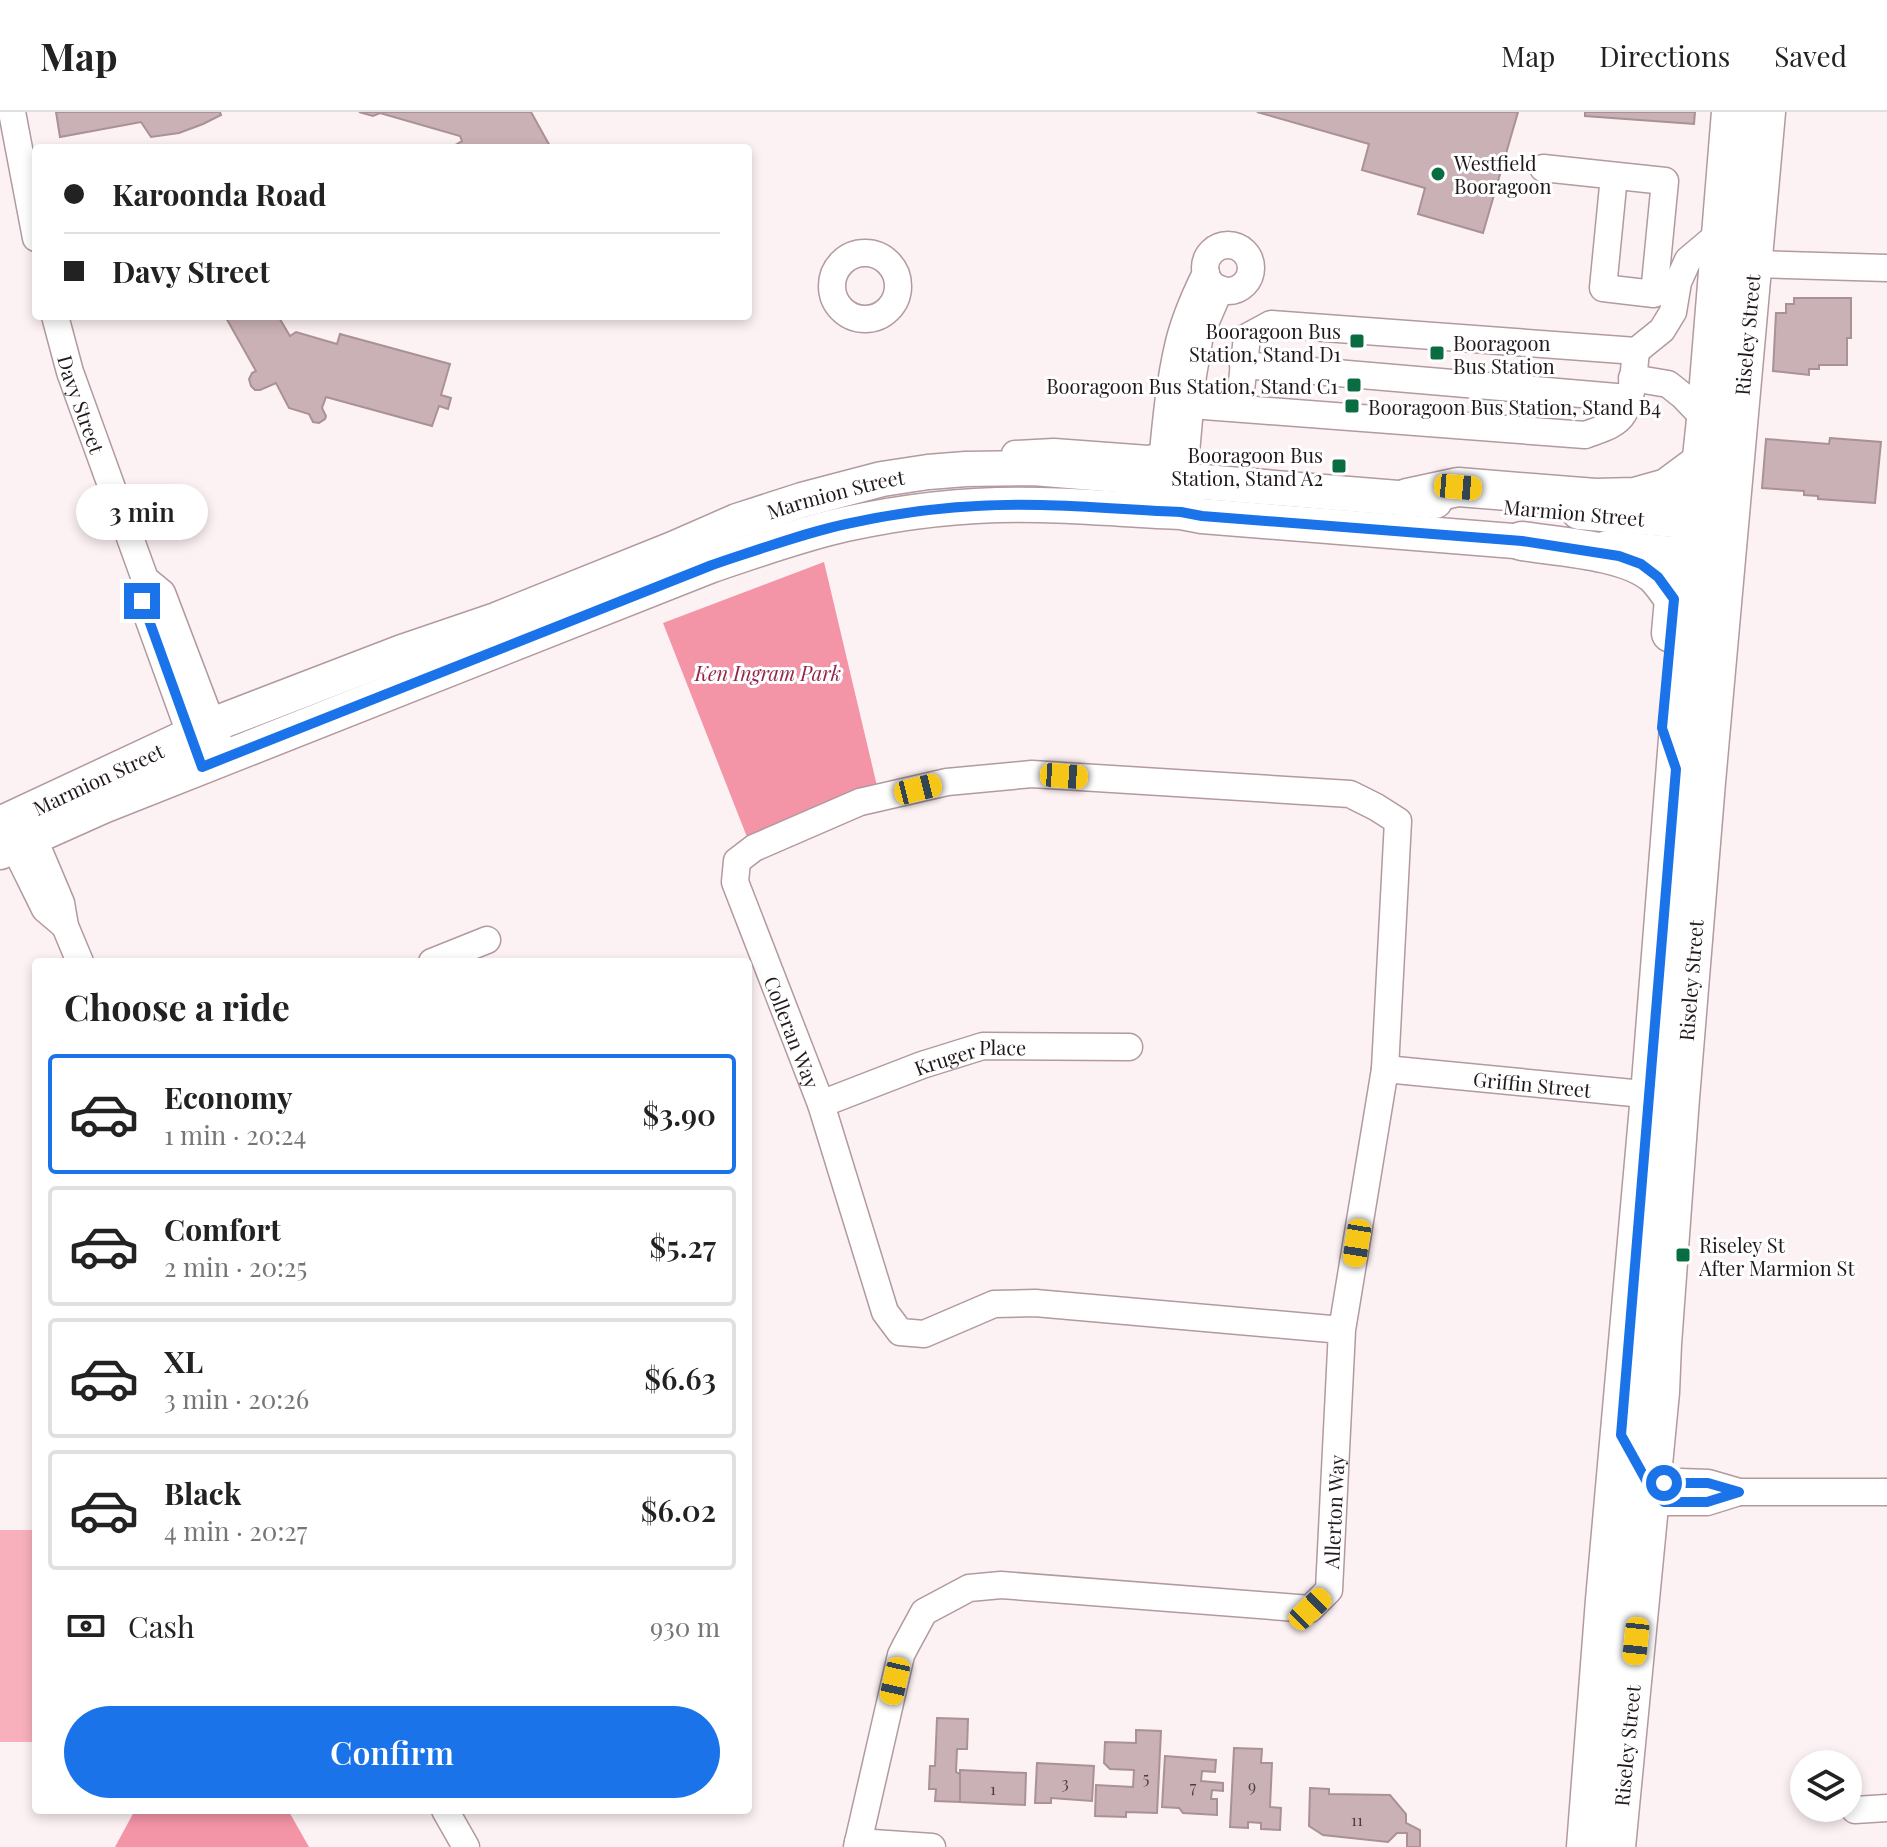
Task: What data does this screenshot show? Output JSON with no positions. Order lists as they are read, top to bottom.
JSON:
{
  "streets": {
    "highway": ["Riseley Street"],
    "main road": ["Marmion Street"],
    "street": [
      "Davy Street",
      "Colleran Way",
      "Kruger Place",
      "Griffin Street",
      "Allerton Way"
    ]
  },
  "crossings": [
    ["Riseley Street", "Marmion Street"],
    ["Riseley Street", "Griffin Street"],
    ["Davy Street", "Marmion Street"],
    ["Colleran Way", "Kruger Place"],
    ["Colleran Way", "Allerton Way"],
    ["Griffin Street", "Allerton Way"]
  ],
  "parks": ["Ken Ingram Park"],
  "places": {
    "other": ["Westfield Booragoon"],
    "transit": [
      "Booragoon Bus Station, Stand D1",
      "Booragoon Bus Station",
      "Booragoon Bus Station, Stand C1",
      "Booragoon Bus Station, Stand B4",
      "Booragoon Bus Station, Stand A2",
      "Riseley St After Marmion St"
    ]
  },
  "house_numbers": [
    "5",
    "3",
    "9",
    "7",
    "1",
    "11"
  ],
  "page": {
    "header": "Map",
    "nav": ["Map", "Directions", "Saved"],
    "banner": ["Karoonda Road", "Davy Street"],
    "bubble": "3 min",
    "heading": "Choose a ride",
    "list": [
      {
        "name": "Economy",
        "note": "1 min · 20:24",
        "value": "$3.90"
      },
      {
        "name": "Comfort",
        "note": "2 min · 20:25",
        "value": "$5.27"
      },
      {
        "name": "XL",
        "note": "3 min · 20:26",
        "value": "$6.63"
      },
      {
        "name": "Black",
        "note": "4 min · 20:27",
        "value": "$6.02"
      }
    ],
    "pay": ["Cash", "930 m"],
    "buttons": "Confirm"
  }
}
